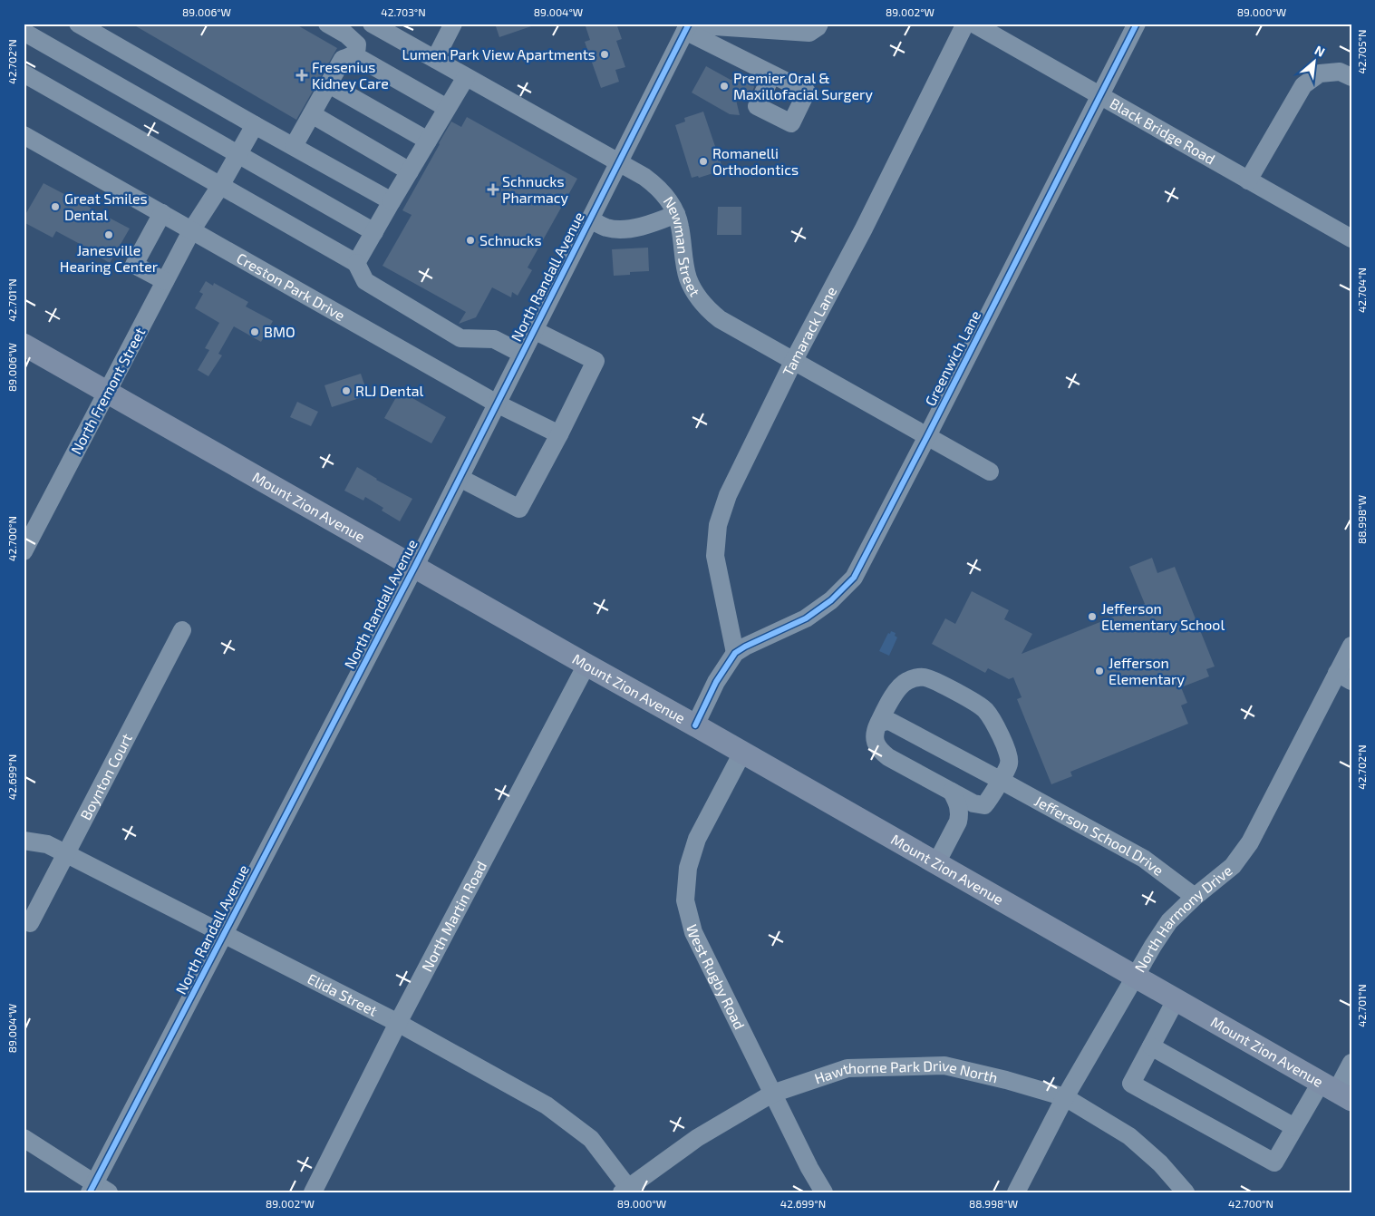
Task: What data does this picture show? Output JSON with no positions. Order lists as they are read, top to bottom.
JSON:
{
  "streets": {
    "main road": ["Mount Zion Avenue"],
    "street": [
      "Black Bridge Road",
      "Newman Street",
      "North Randall Avenue",
      "Creston Park Drive",
      "Tamarack Lane",
      "Greenwich Lane",
      "North Fremont Street",
      "Boynton Court",
      "Jefferson School Drive",
      "North Martin Road",
      "North Harmony Drive",
      "West Rugby Road",
      "Elida Street",
      "Hawthorne Park Drive North"
    ]
  },
  "crossings": [
    ["Black Bridge Road", "Greenwich Lane"],
    ["Newman Street", "North Randall Avenue"],
    ["Newman Street", "Tamarack Lane"],
    ["Newman Street", "Greenwich Lane"],
    ["North Randall Avenue", "Creston Park Drive"],
    ["North Randall Avenue", "Mount Zion Avenue"],
    ["North Randall Avenue", "Elida Street"],
    ["Creston Park Drive", "North Fremont Street"],
    ["Tamarack Lane", "Greenwich Lane"],
    ["North Fremont Street", "Mount Zion Avenue"],
    ["Mount Zion Avenue", "North Martin Road"],
    ["Mount Zion Avenue", "North Harmony Drive"],
    ["Mount Zion Avenue", "West Rugby Road"],
    ["Boynton Court", "Elida Street"],
    ["Jefferson School Drive", "North Harmony Drive"],
    ["North Martin Road", "Elida Street"],
    ["North Harmony Drive", "Hawthorne Park Drive North"],
    ["West Rugby Road", "Hawthorne Park Drive North"],
    ["Elida Street", "Hawthorne Park Drive North"]
  ],
  "places": {
    "other": [
      "Lumen Park View Apartments",
      "Premier Oral & Maxillofacial Surgery",
      "Romanelli Orthodontics",
      "Great Smiles Dental",
      "Janesville Hearing Center",
      "Schnucks",
      "BMO",
      "RLJ Dental",
      "Jefferson Elementary School",
      "Jefferson Elementary"
    ],
    "health": ["Fresenius Kidney Care", "Schnucks Pharmacy"]
  },
  "north": "top right",
  "coordinates": [
    "89.006°W",
    "42.703°N",
    "89.004°W",
    "89.002°W",
    "89.000°W",
    "42.705°N",
    "42.702°N",
    "42.704°N",
    "42.701°N",
    "88.998°W",
    "42.700°N",
    "42.699°N"
  ]
}
